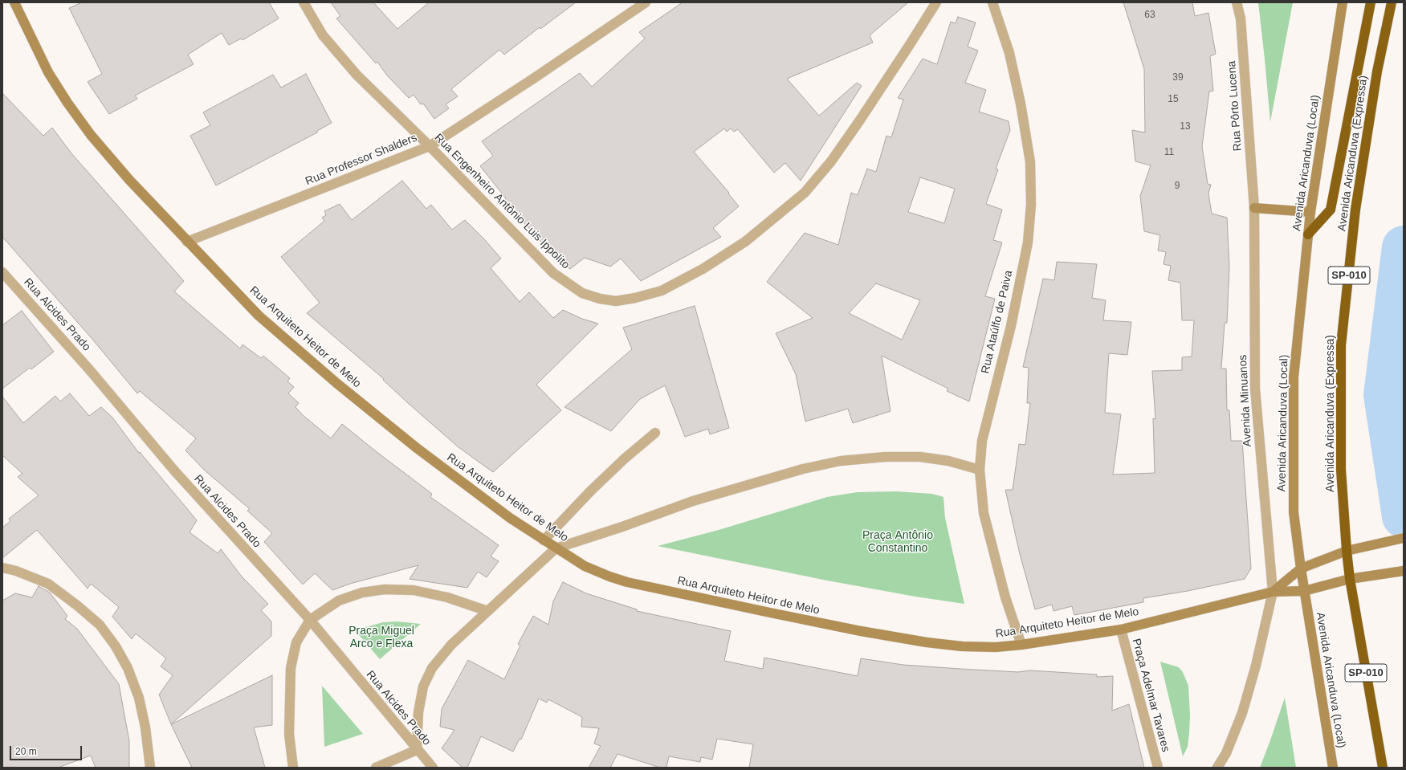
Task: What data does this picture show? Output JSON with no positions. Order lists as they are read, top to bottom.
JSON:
{
  "streets": {
    "highway": ["Avenida Aricanduva (Expressa)", "SP-010"],
    "street": [
      "Rua Pôrto Lucena",
      "Rua Professor Shalders",
      "Avenida Aricanduva (Local)",
      "Rua Engenheiro Antônio Luis Ippolito",
      "Rua Alcides Prado",
      "Rua Ataúlfo de Paiva",
      "Rua Arquiteto Heitor de Melo",
      "Avenida Minuanos",
      "Praça Adelmar Tavares"
    ]
  },
  "crossings": [
    ["Rua Pôrto Lucena", "Avenida Minuanos"],
    ["Avenida Aricanduva (Expressa)", "Rua Arquiteto Heitor de Melo"],
    ["Rua Professor Shalders", "Rua Engenheiro Antônio Luis Ippolito"],
    ["Rua Professor Shalders", "Rua Arquiteto Heitor de Melo"],
    ["Avenida Aricanduva (Local)", "Rua Arquiteto Heitor de Melo"],
    ["Rua Ataúlfo de Paiva", "Rua Arquiteto Heitor de Melo"],
    ["Rua Arquiteto Heitor de Melo", "Avenida Minuanos"],
    ["Rua Arquiteto Heitor de Melo", "Praça Adelmar Tavares"]
  ],
  "parks": ["Praça Antônio Constantino", "Praça Miguel Arco e Flexa"],
  "house_numbers": [
    "63",
    "39",
    "15",
    "13",
    "11",
    "9"
  ],
  "scale_bar": "20 m"
}
